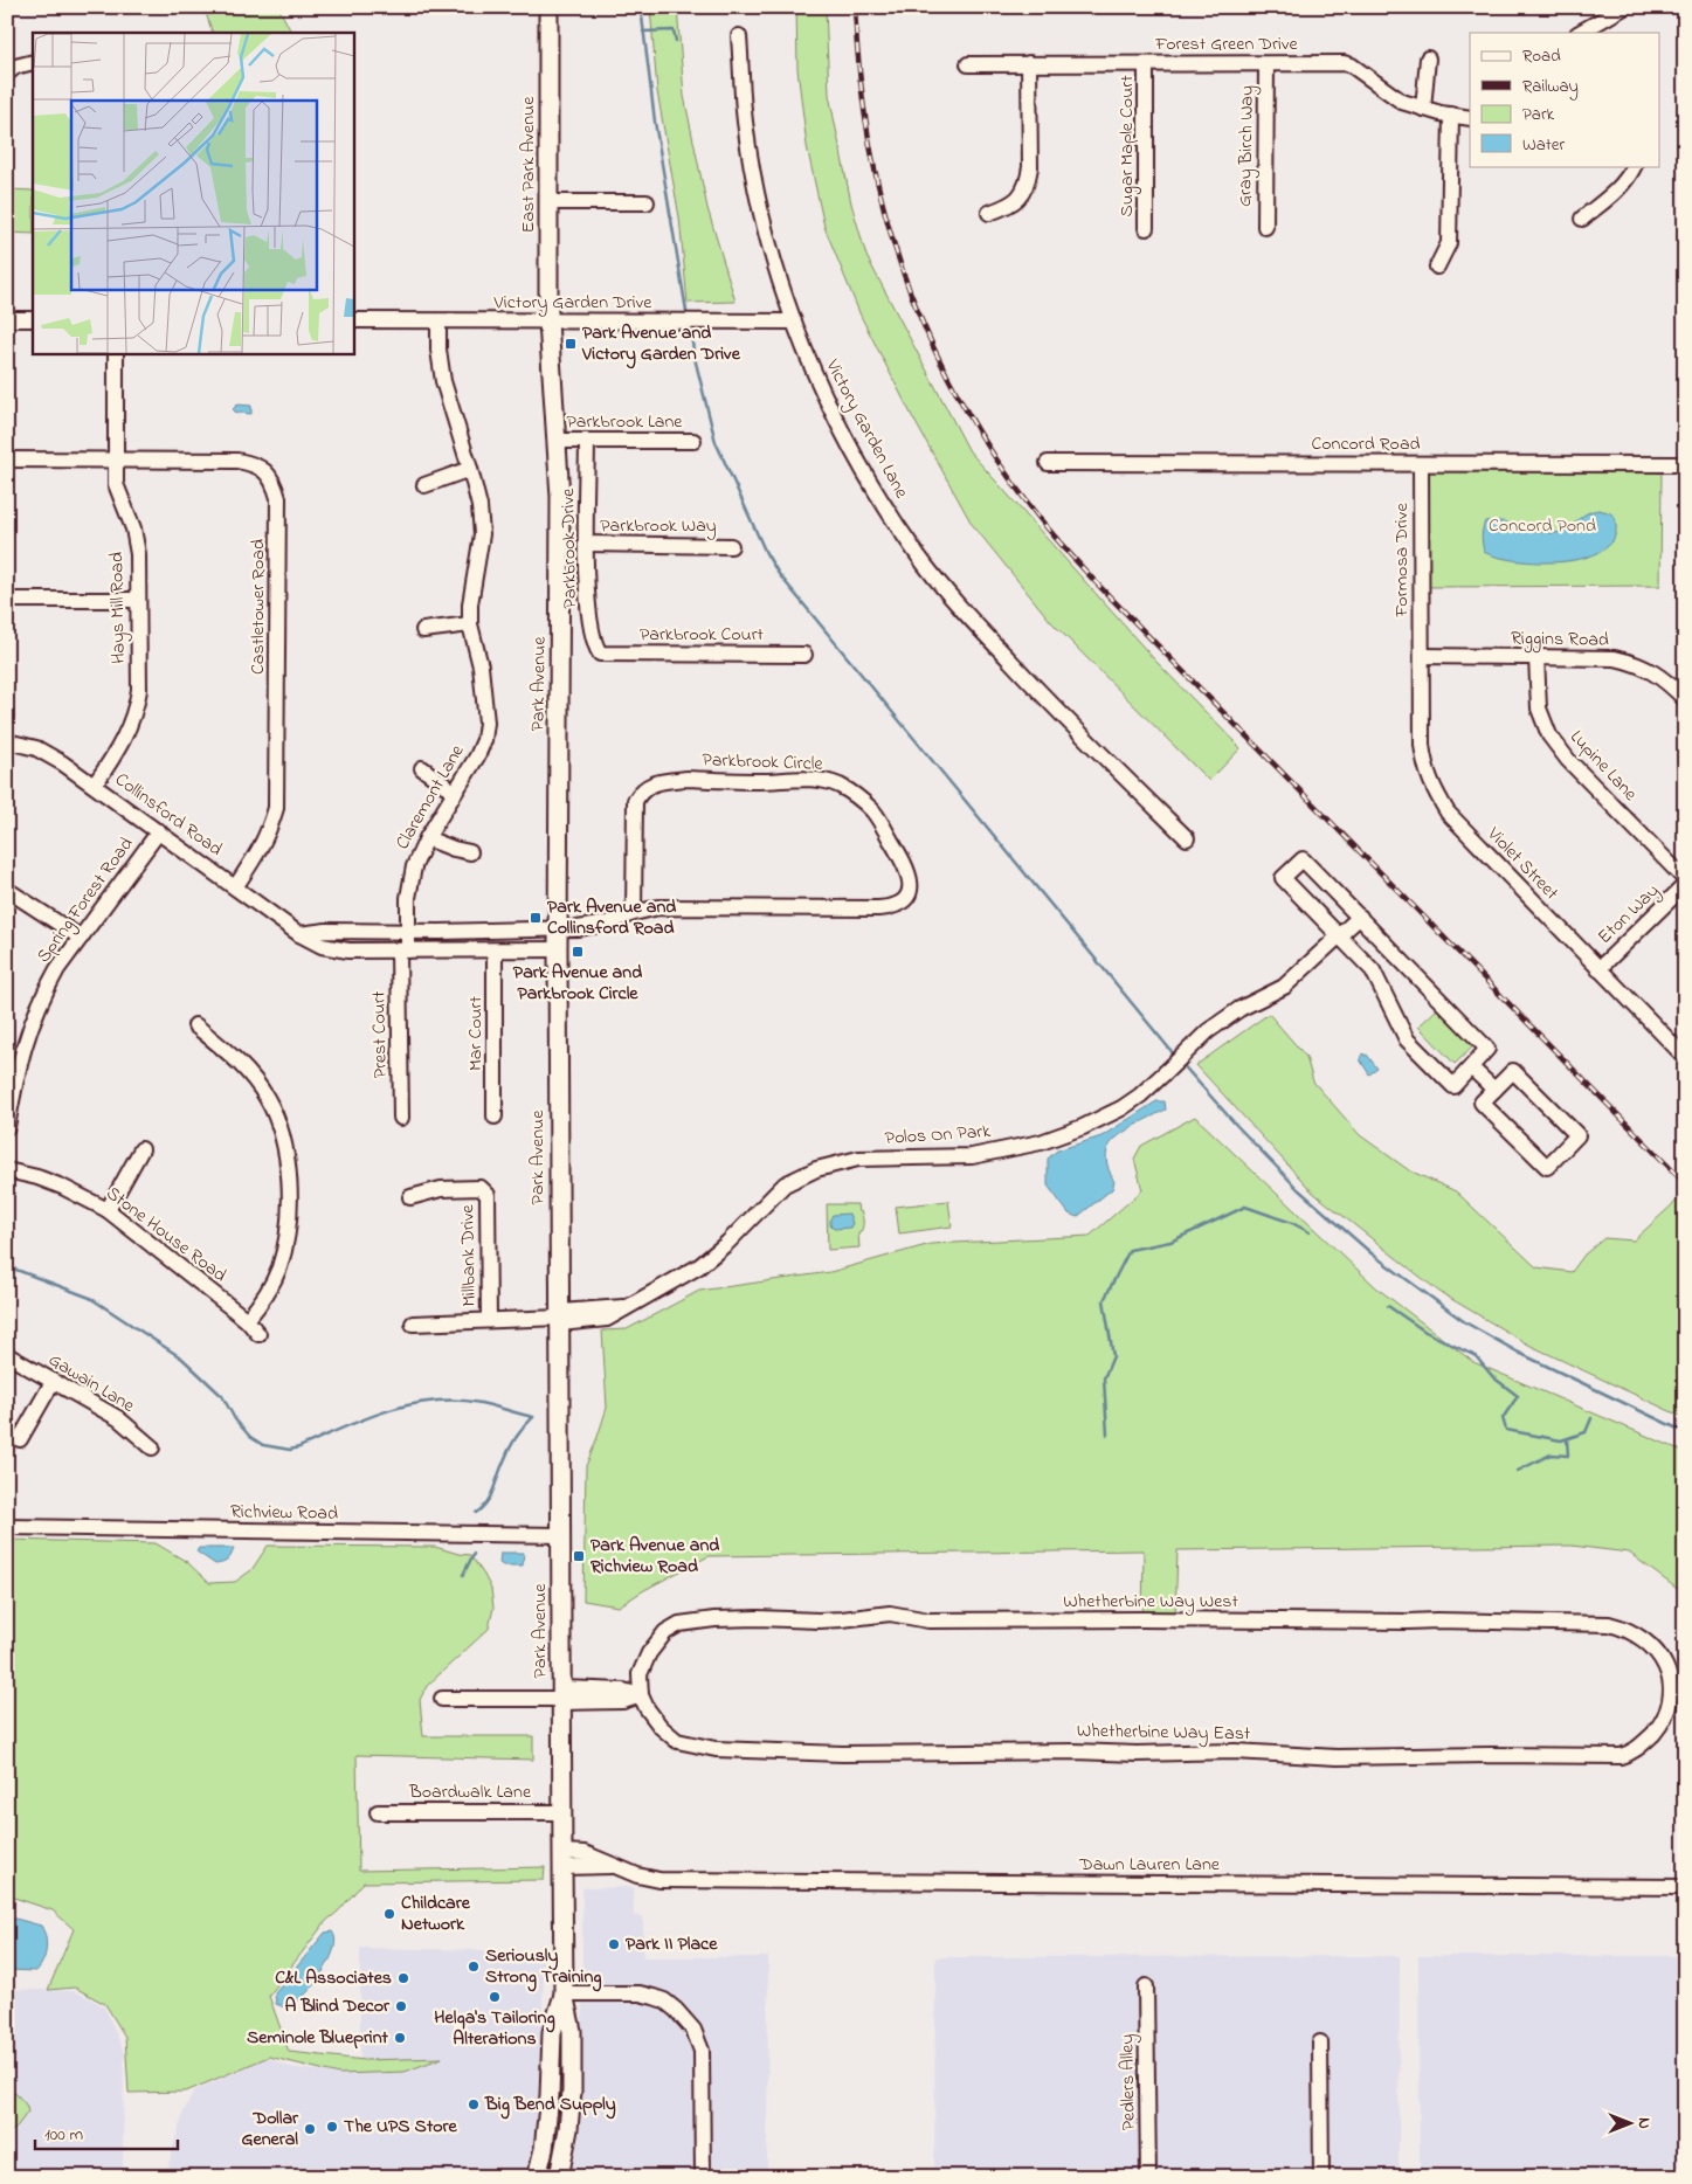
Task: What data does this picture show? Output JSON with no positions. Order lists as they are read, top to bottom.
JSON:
{
  "streets": {
    "main road": ["East Park Avenue", "Park Avenue"],
    "street": [
      "Forest Green Drive",
      "Sugar Maple Court",
      "Gray Birch Way",
      "Victory Garden Drive",
      "Parkbrook Lane",
      "Victory Garden Lane",
      "Concord Road",
      "Parkbrook Way",
      "Parkbrook Drive",
      "Formosa Drive",
      "Castletower Road",
      "Hays Mill Road",
      "Parkbrook Court",
      "Riggins Road",
      "Parkbrook Circle",
      "Lupine Lane",
      "Claremont Lane",
      "Collinsford Road",
      "Violet Street",
      "Spring Forest Road",
      "Eton Way",
      "Mar Court",
      "Prest Court",
      "Polos On Park",
      "Stone House Road",
      "Millbank Drive",
      "Gawain Lane",
      "Richview Road",
      "Whetherbine Way West",
      "Whetherbine Way East",
      "Boardwalk Lane",
      "Dawn Lauren Lane",
      "Pedlers Alley"
    ]
  },
  "crossings": [
    ["Forest Green Drive", "Sugar Maple Court"],
    ["Forest Green Drive", "Gray Birch Way"],
    ["East Park Avenue", "Victory Garden Drive"],
    ["East Park Avenue", "Park Avenue"],
    ["Victory Garden Drive", "Victory Garden Lane"],
    ["Victory Garden Drive", "Park Avenue"],
    ["Victory Garden Drive", "Claremont Lane"],
    ["Parkbrook Lane", "Parkbrook Drive"],
    ["Parkbrook Lane", "Park Avenue"],
    ["Concord Road", "Formosa Drive"],
    ["Parkbrook Way", "Parkbrook Drive"],
    ["Parkbrook Drive", "Parkbrook Court"],
    ["Formosa Drive", "Riggins Road"],
    ["Formosa Drive", "Violet Street"],
    ["Castletower Road", "Hays Mill Road"],
    ["Castletower Road", "Collinsford Road"],
    ["Hays Mill Road", "Collinsford Road"],
    ["Riggins Road", "Lupine Lane"],
    ["Riggins Road", "Violet Street"],
    ["Park Avenue", "Parkbrook Circle"],
    ["Park Avenue", "Collinsford Road"],
    ["Park Avenue", "Polos On Park"],
    ["Park Avenue", "Richview Road"],
    ["Park Avenue", "Boardwalk Lane"],
    ["Park Avenue", "Dawn Lauren Lane"],
    ["Claremont Lane", "Collinsford Road"],
    ["Claremont Lane", "Prest Court"],
    ["Collinsford Road", "Spring Forest Road"],
    ["Collinsford Road", "Mar Court"],
    ["Collinsford Road", "Prest Court"],
    ["Violet Street", "Eton Way"],
    ["Polos On Park", "Millbank Drive"],
    ["Whetherbine Way West", "Whetherbine Way East"]
  ],
  "parks": ["Concord Pond"],
  "places": {
    "transit": [
      "Park Avenue and Victory Garden Drive",
      "Park Avenue and Collinsford Road",
      "Park Avenue and Parkbrook Circle",
      "Park Avenue and Richview Road"
    ],
    "other": [
      "Childcare Network",
      "Park II Place",
      "Seriously Strong Training",
      "C&L Associates",
      "Helga's Tailoring Alterations",
      "A Blind Decor",
      "Seminole Blueprint",
      "Big Bend Supply",
      "The UPS Store",
      "Dollar General"
    ]
  },
  "legend": [
    "Road",
    "Railway",
    "Park",
    "Water"
  ],
  "scale_bar": "100 m",
  "north": "right"
}
